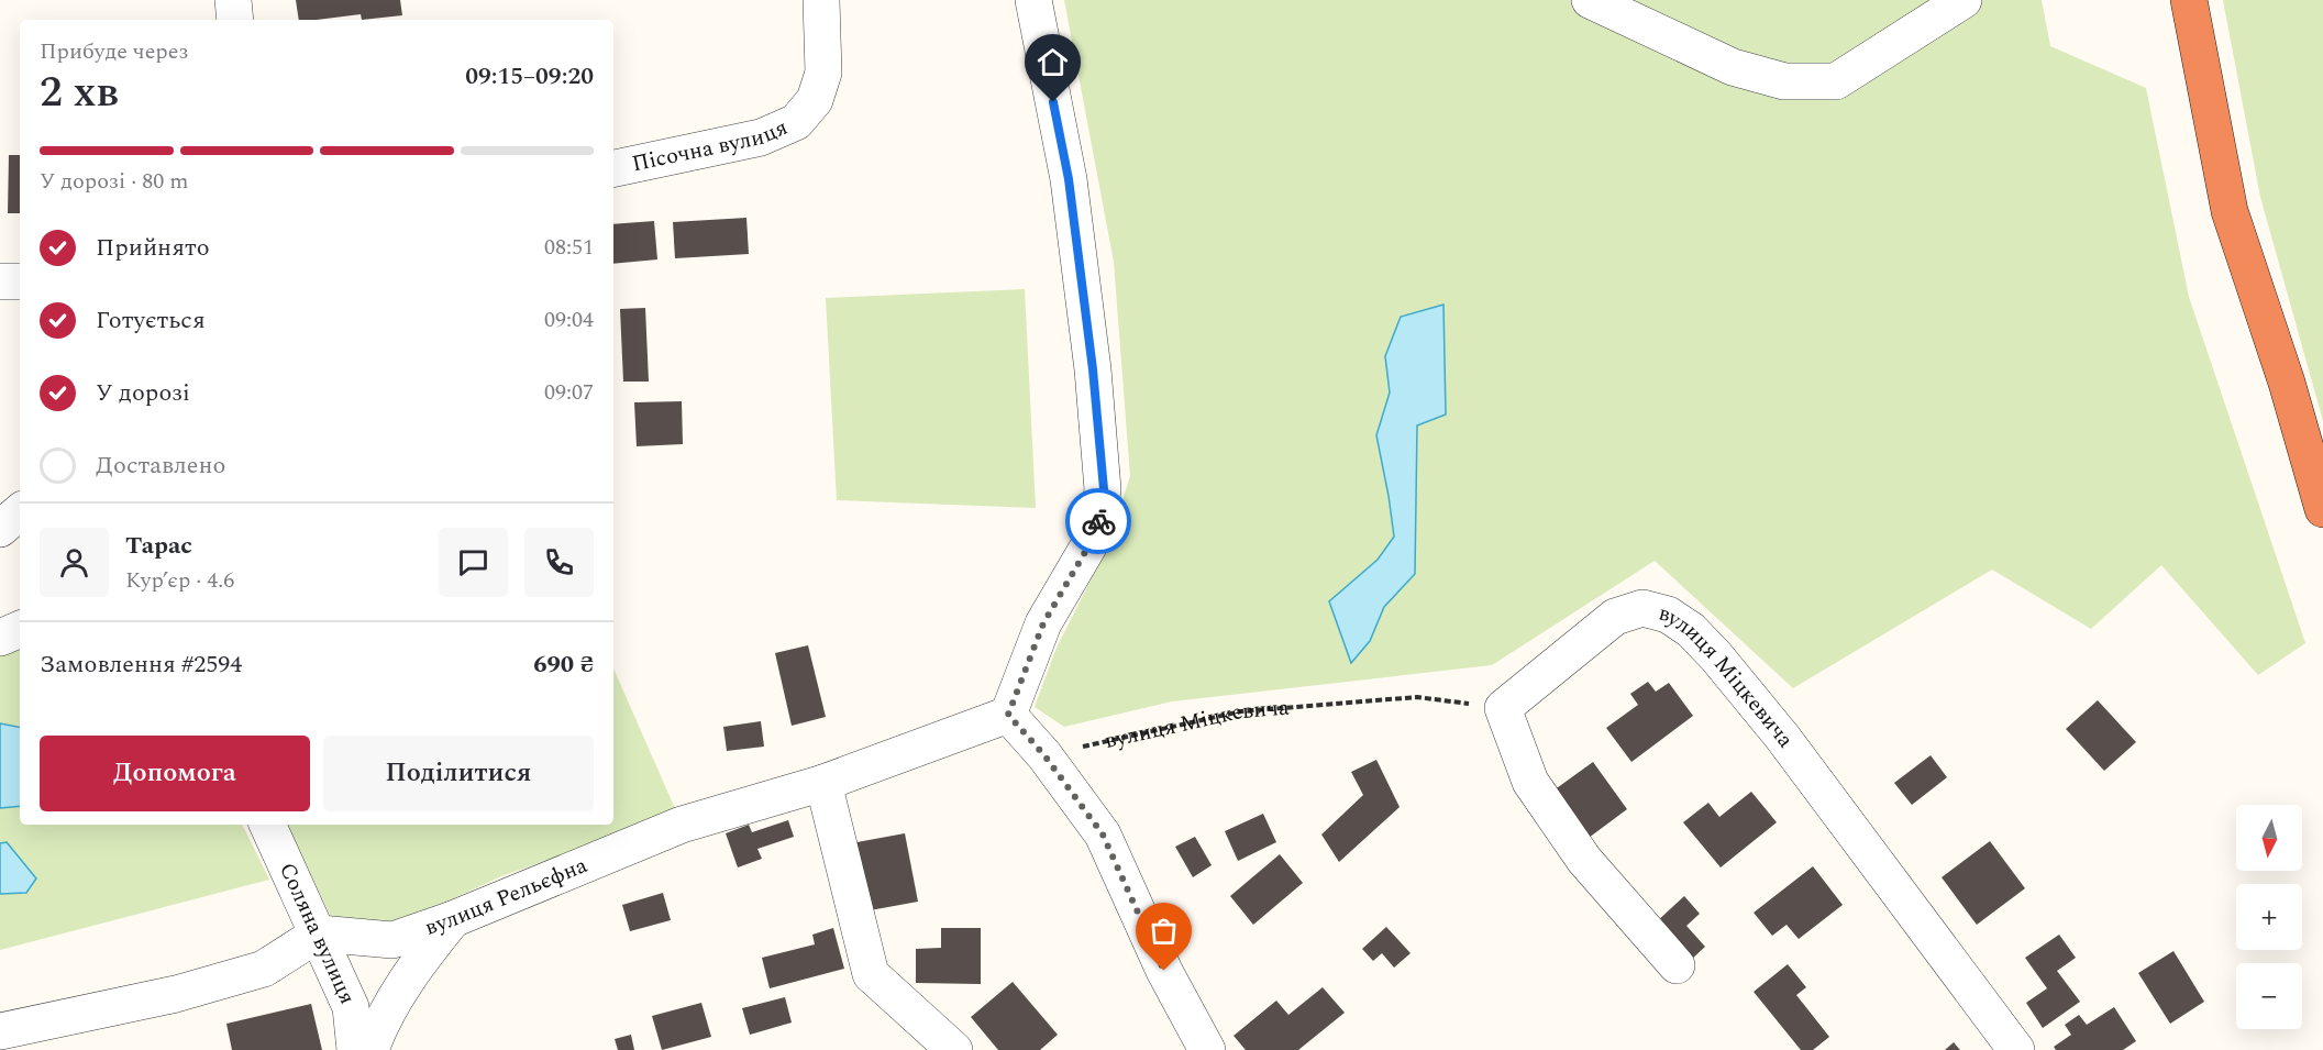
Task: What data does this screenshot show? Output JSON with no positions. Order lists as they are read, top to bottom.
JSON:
{
  "streets": {
    "street": [
      "Пісочна вулиця",
      "вулиця Міцкевича",
      "вулиця Рельєфна",
      "Соляна вулиця"
    ]
  },
  "crossings": [
    ["вулиця Рельєфна", "Соляна вулиця"]
  ],
  "north": "bottom",
  "page": {
    "heading": ["2 хв", "Прибуде через", "09:15–09:20"],
    "panel": [
      "Тарас",
      "Кур’єр · 4.6",
      "Замовлення #2594",
      "690 ₴"
    ],
    "bar": "У дорозі · 80 m",
    "list": [
      ["Прийнято", "08:51"],
      ["Готується", "09:04"],
      ["У дорозі", "09:07"],
      "Доставлено"
    ],
    "buttons": ["Допомога", "Поділитися"],
    "map_buttons": ["+", "−"]
  }
}
